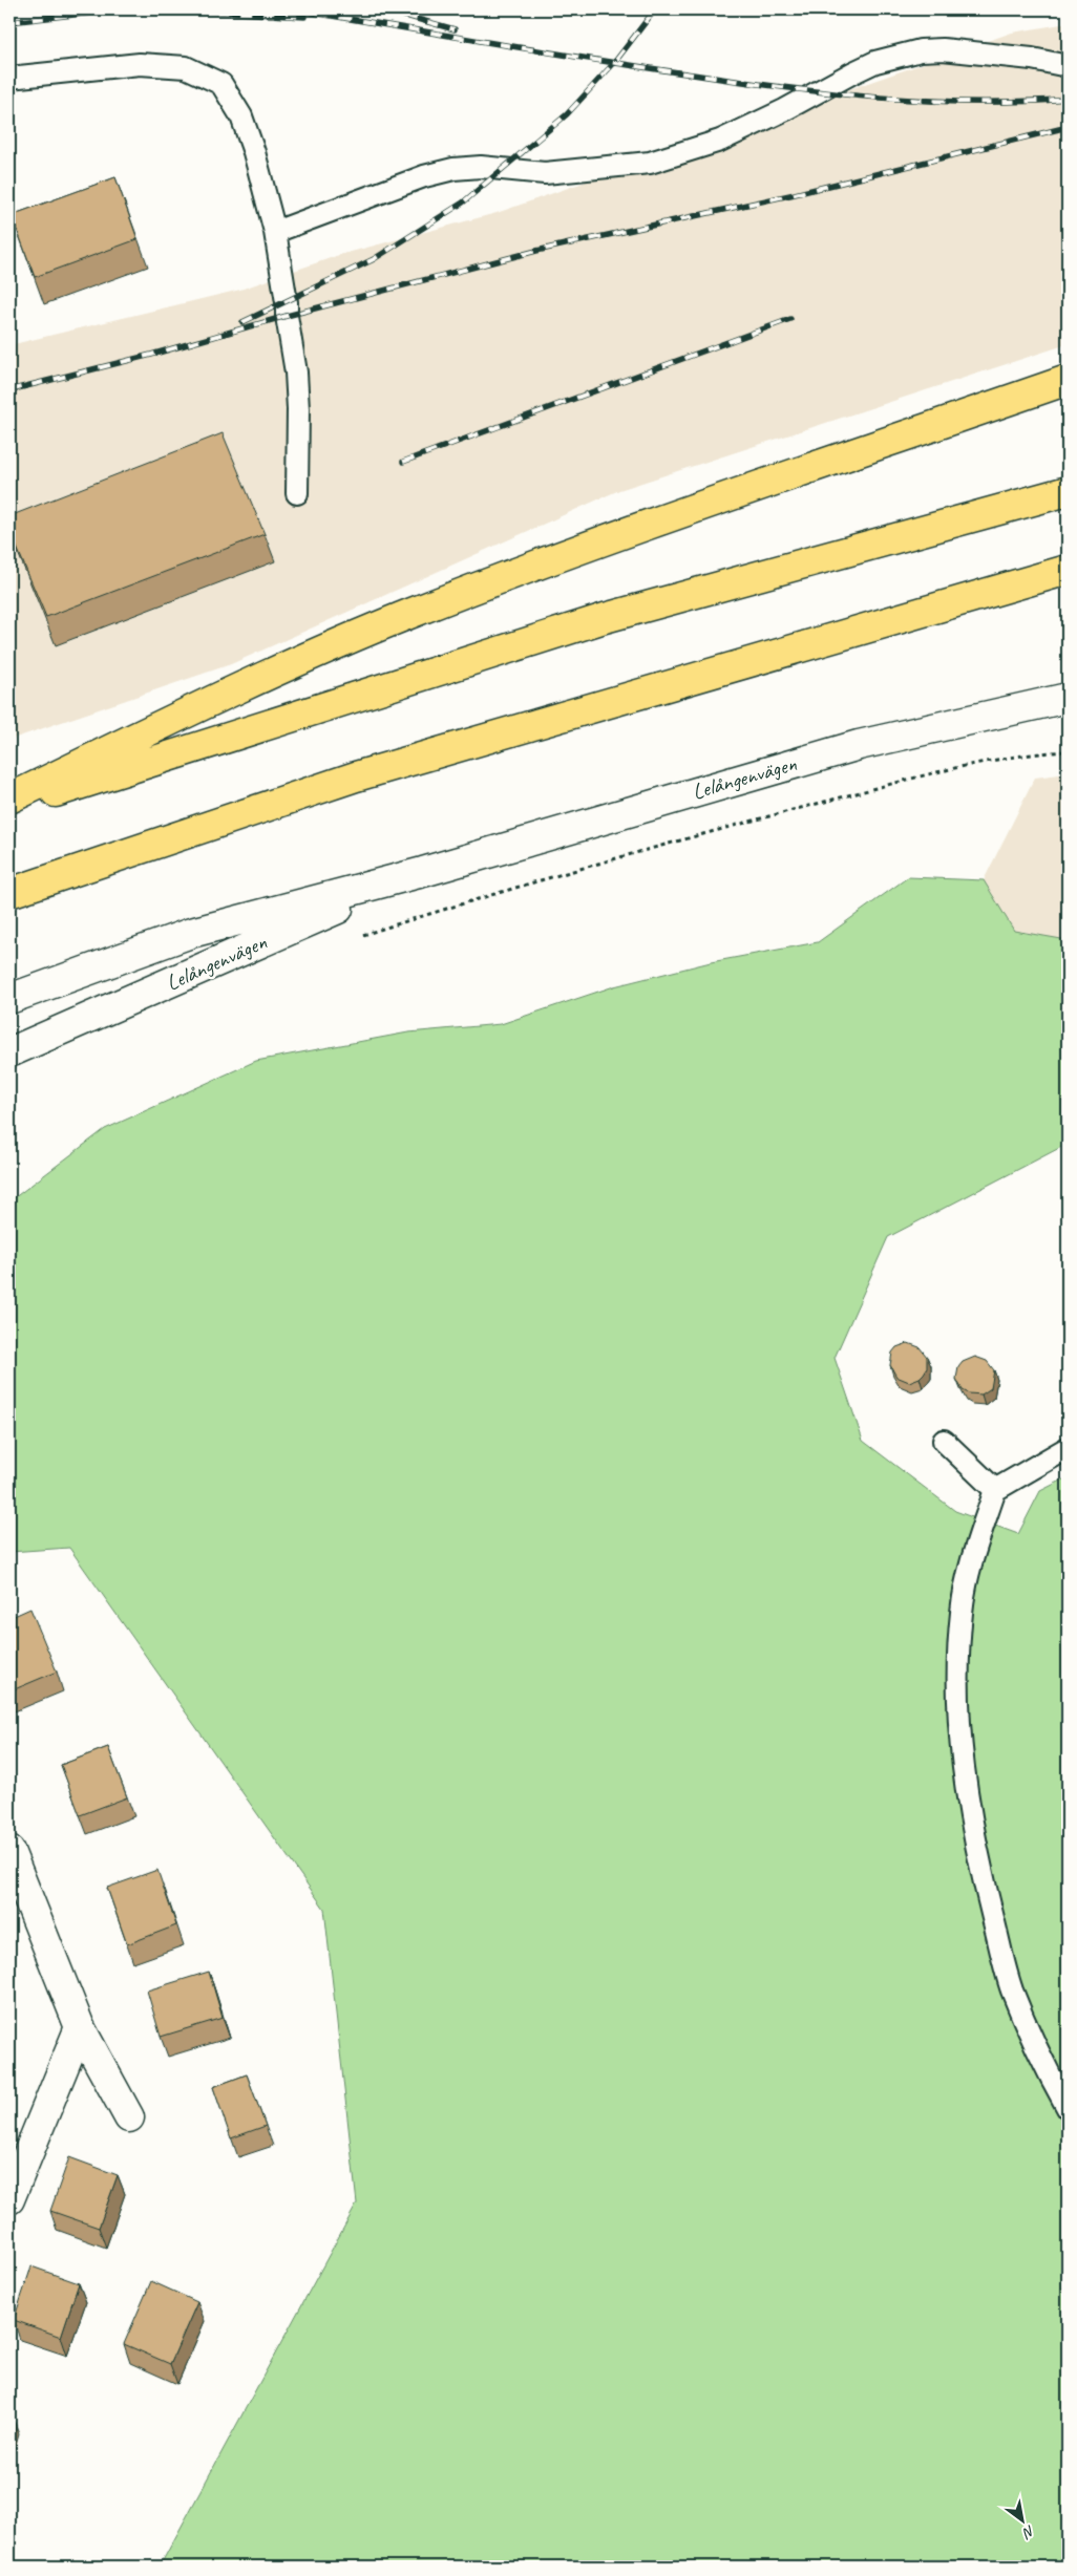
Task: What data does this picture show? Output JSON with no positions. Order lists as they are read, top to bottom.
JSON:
{
  "streets": {
    "street": ["Lelångenvägen"]
  },
  "north": "bottom right"
}
